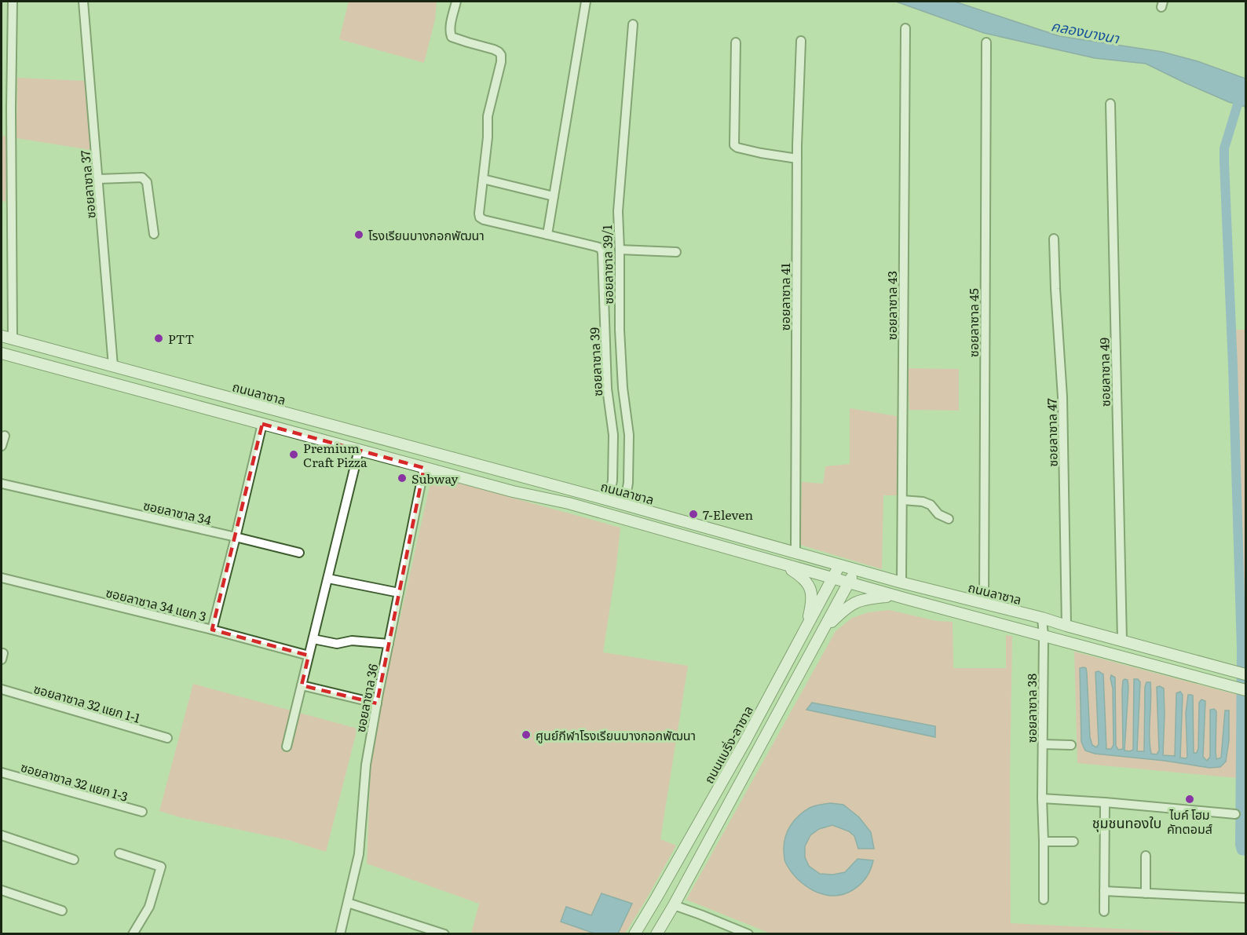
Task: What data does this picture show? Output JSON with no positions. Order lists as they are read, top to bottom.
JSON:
{
  "streets": {
    "street": [
      "ซอยลาซาล 37",
      "ซอยลาซาล 39/1",
      "ซอยลาซาล 41",
      "ซอยลาซาล 43",
      "ซอยลาซาล 45",
      "ซอยลาซาล 39",
      "ซอยลาซาล 49",
      "ถนนลาซาล",
      "ซอยลาซาล 47",
      "ซอยลาซาล 34",
      "ซอยลาซาล 34 แยก 3",
      "ซอยลาซาล 36",
      "ซอยลาซาล 32 แยก 1-1",
      "ซอยลาซาล 38",
      "ถนนแบริ่ง-ลาซาล",
      "ซอยลาซาล 32 แยก 1-3"
    ]
  },
  "crossings": [
    ["ซอยลาซาล 37", "ถนนลาซาล"],
    ["ซอยลาซาล 39/1", "ถนนลาซาล"],
    ["ซอยลาซาล 41", "ถนนลาซาล"],
    ["ซอยลาซาล 43", "ถนนลาซาล"],
    ["ซอยลาซาล 45", "ถนนลาซาล"],
    ["ซอยลาซาล 39", "ถนนลาซาล"],
    ["ซอยลาซาล 49", "ถนนลาซาล"],
    ["ถนนลาซาล", "ซอยลาซาล 47"],
    ["ถนนลาซาล", "ซอยลาซาล 36"],
    ["ถนนลาซาล", "ซอยลาซาล 38"],
    ["ถนนลาซาล", "ถนนแบริ่ง-ลาซาล"],
    ["ซอยลาซาล 34", "ซอยลาซาล 34 แยก 3"]
  ],
  "districts": ["ชุมชนทองใบ"],
  "water": ["คลองบางนา"],
  "places": [
    "โรงเรียนบางกอกพัฒนา",
    "PTT",
    "Premium Craft Pizza",
    "Subway",
    "7-Eleven",
    "ศูนย์กีฬาโรงเรียนบางกอกพัฒนา",
    "ไบค์ โฮม คัทตอมส์"
  ]
}
